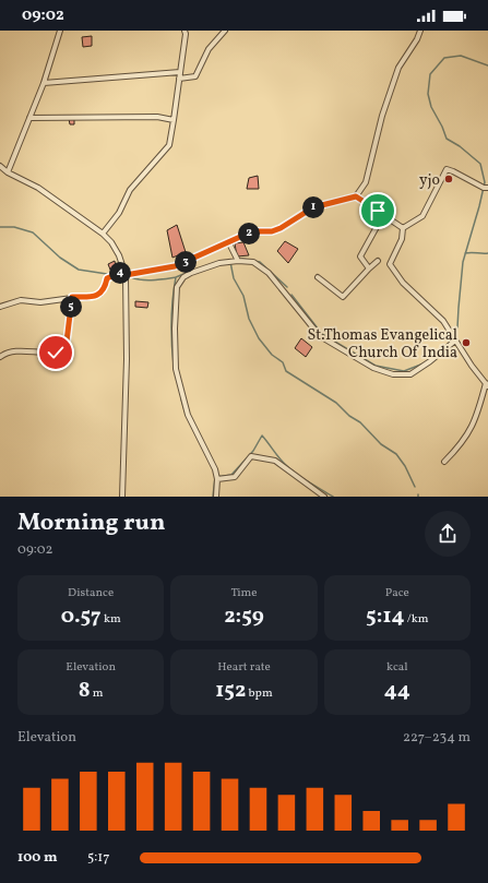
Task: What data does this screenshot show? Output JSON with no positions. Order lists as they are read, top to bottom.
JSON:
{
  "places": ["yjo", "St.Thomas Evangelical Church Of India"],
  "page": {
    "status": "09:02",
    "pins": [
      "1",
      "2",
      "3",
      "4",
      "5"
    ],
    "heading": ["Morning run", "09:02"],
    "stats": [
      ["Distance", "0.57 km"],
      ["Time", "2:59"],
      ["Pace", "5:14 /km"],
      ["Elevation", "8 m"],
      ["Heart rate", "152 bpm"],
      ["kcal", "44"]
    ],
    "chart": ["Elevation", "227–234 m"],
    "list": [
      {
        "name": "100 m",
        "note": "5:17"
      }
    ]
  }
}
